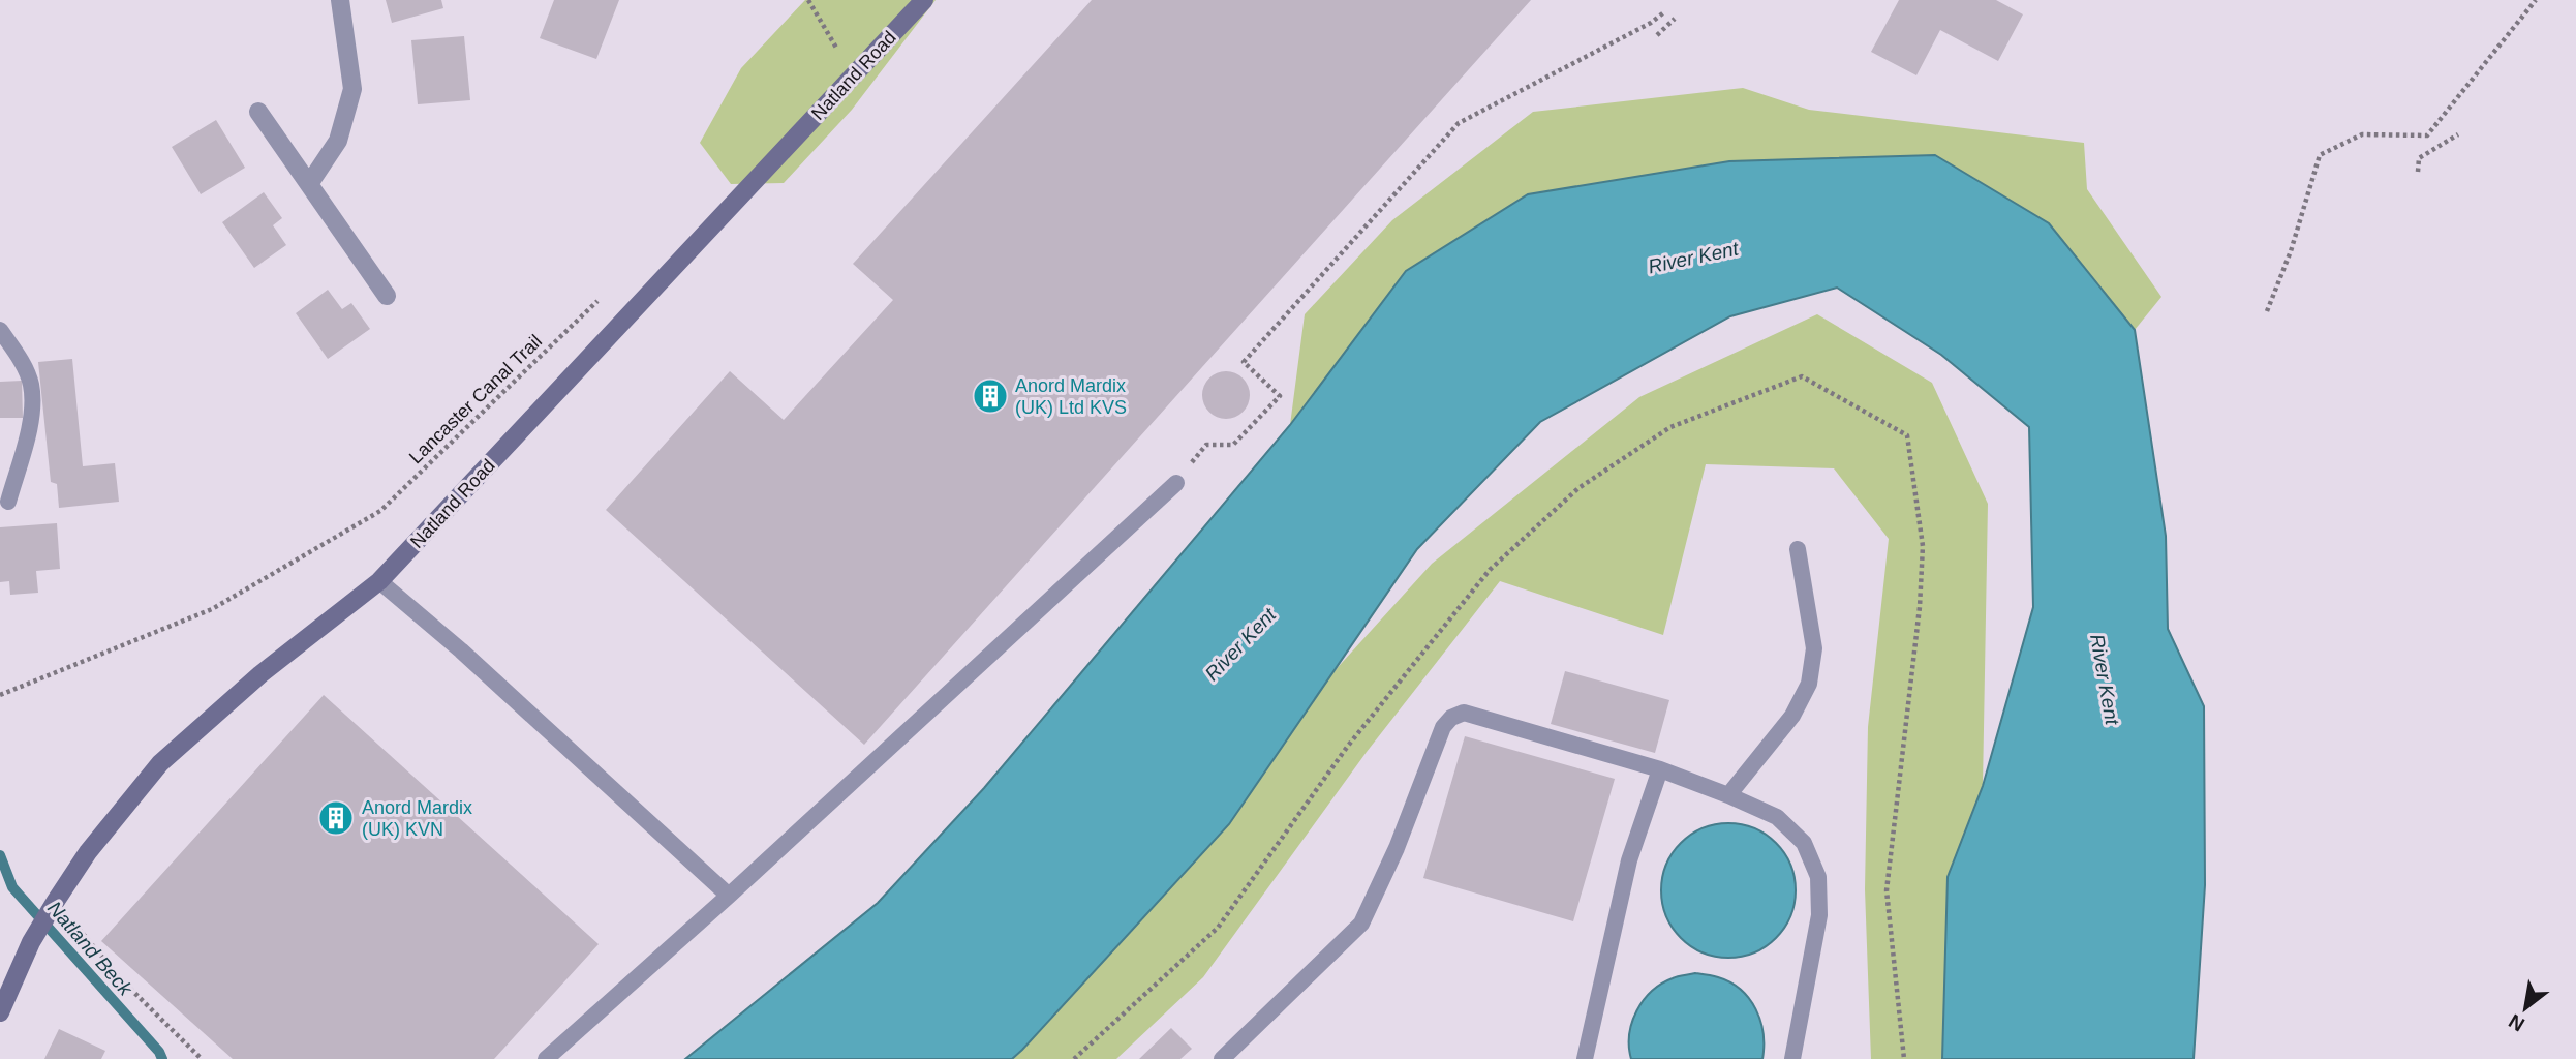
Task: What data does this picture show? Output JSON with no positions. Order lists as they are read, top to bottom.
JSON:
{
  "streets": {
    "street": ["Natland Road"],
    "path": ["Lancaster Canal Trail"]
  },
  "water": ["River Kent", "Natland Beck"],
  "places": {
    "building": ["Anord Mardix (UK) Ltd KVS", "Anord Mardix (UK) KVN"]
  },
  "north": "bottom left"
}
